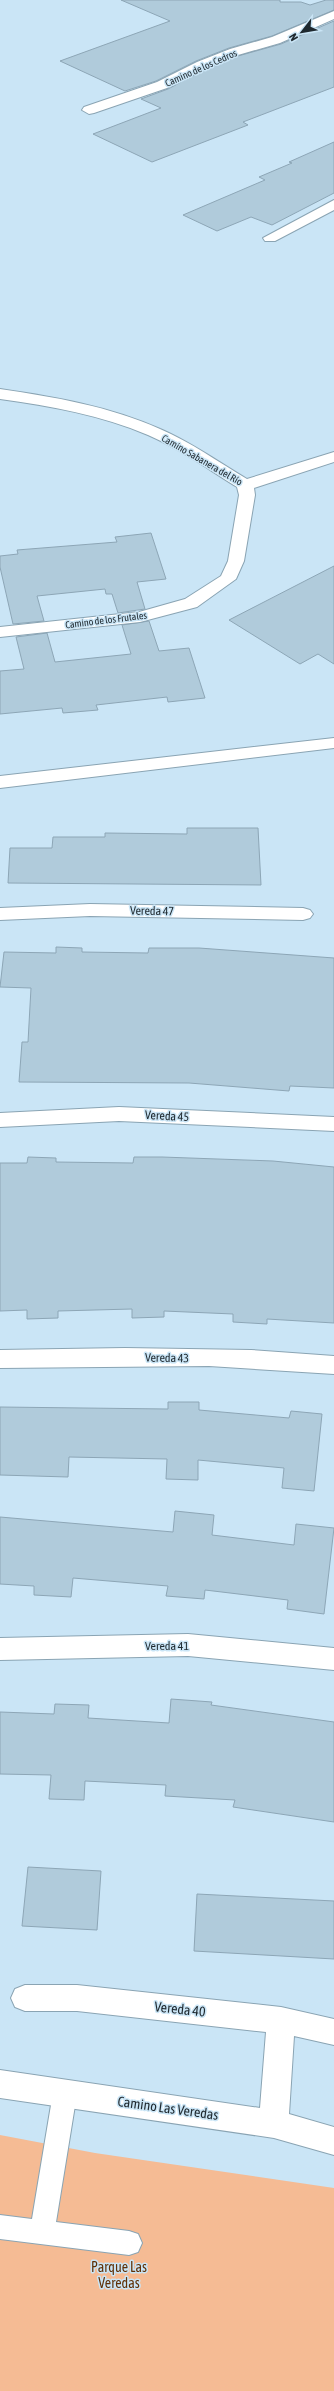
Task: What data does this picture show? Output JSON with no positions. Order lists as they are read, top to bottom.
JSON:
{
  "streets": {
    "street": [
      "Camino de los Cedros",
      "Camino Sabanera del Río",
      "Camino de los Frutales",
      "Vereda 47",
      "Vereda 45",
      "Vereda 43",
      "Vereda 41",
      "Vereda 40",
      "Camino Las Veredas"
    ]
  },
  "crossings": [
    ["Camino Sabanera del Río", "Camino de los Frutales"]
  ],
  "parks": ["Parque Las Veredas"],
  "north": "bottom left"
}
